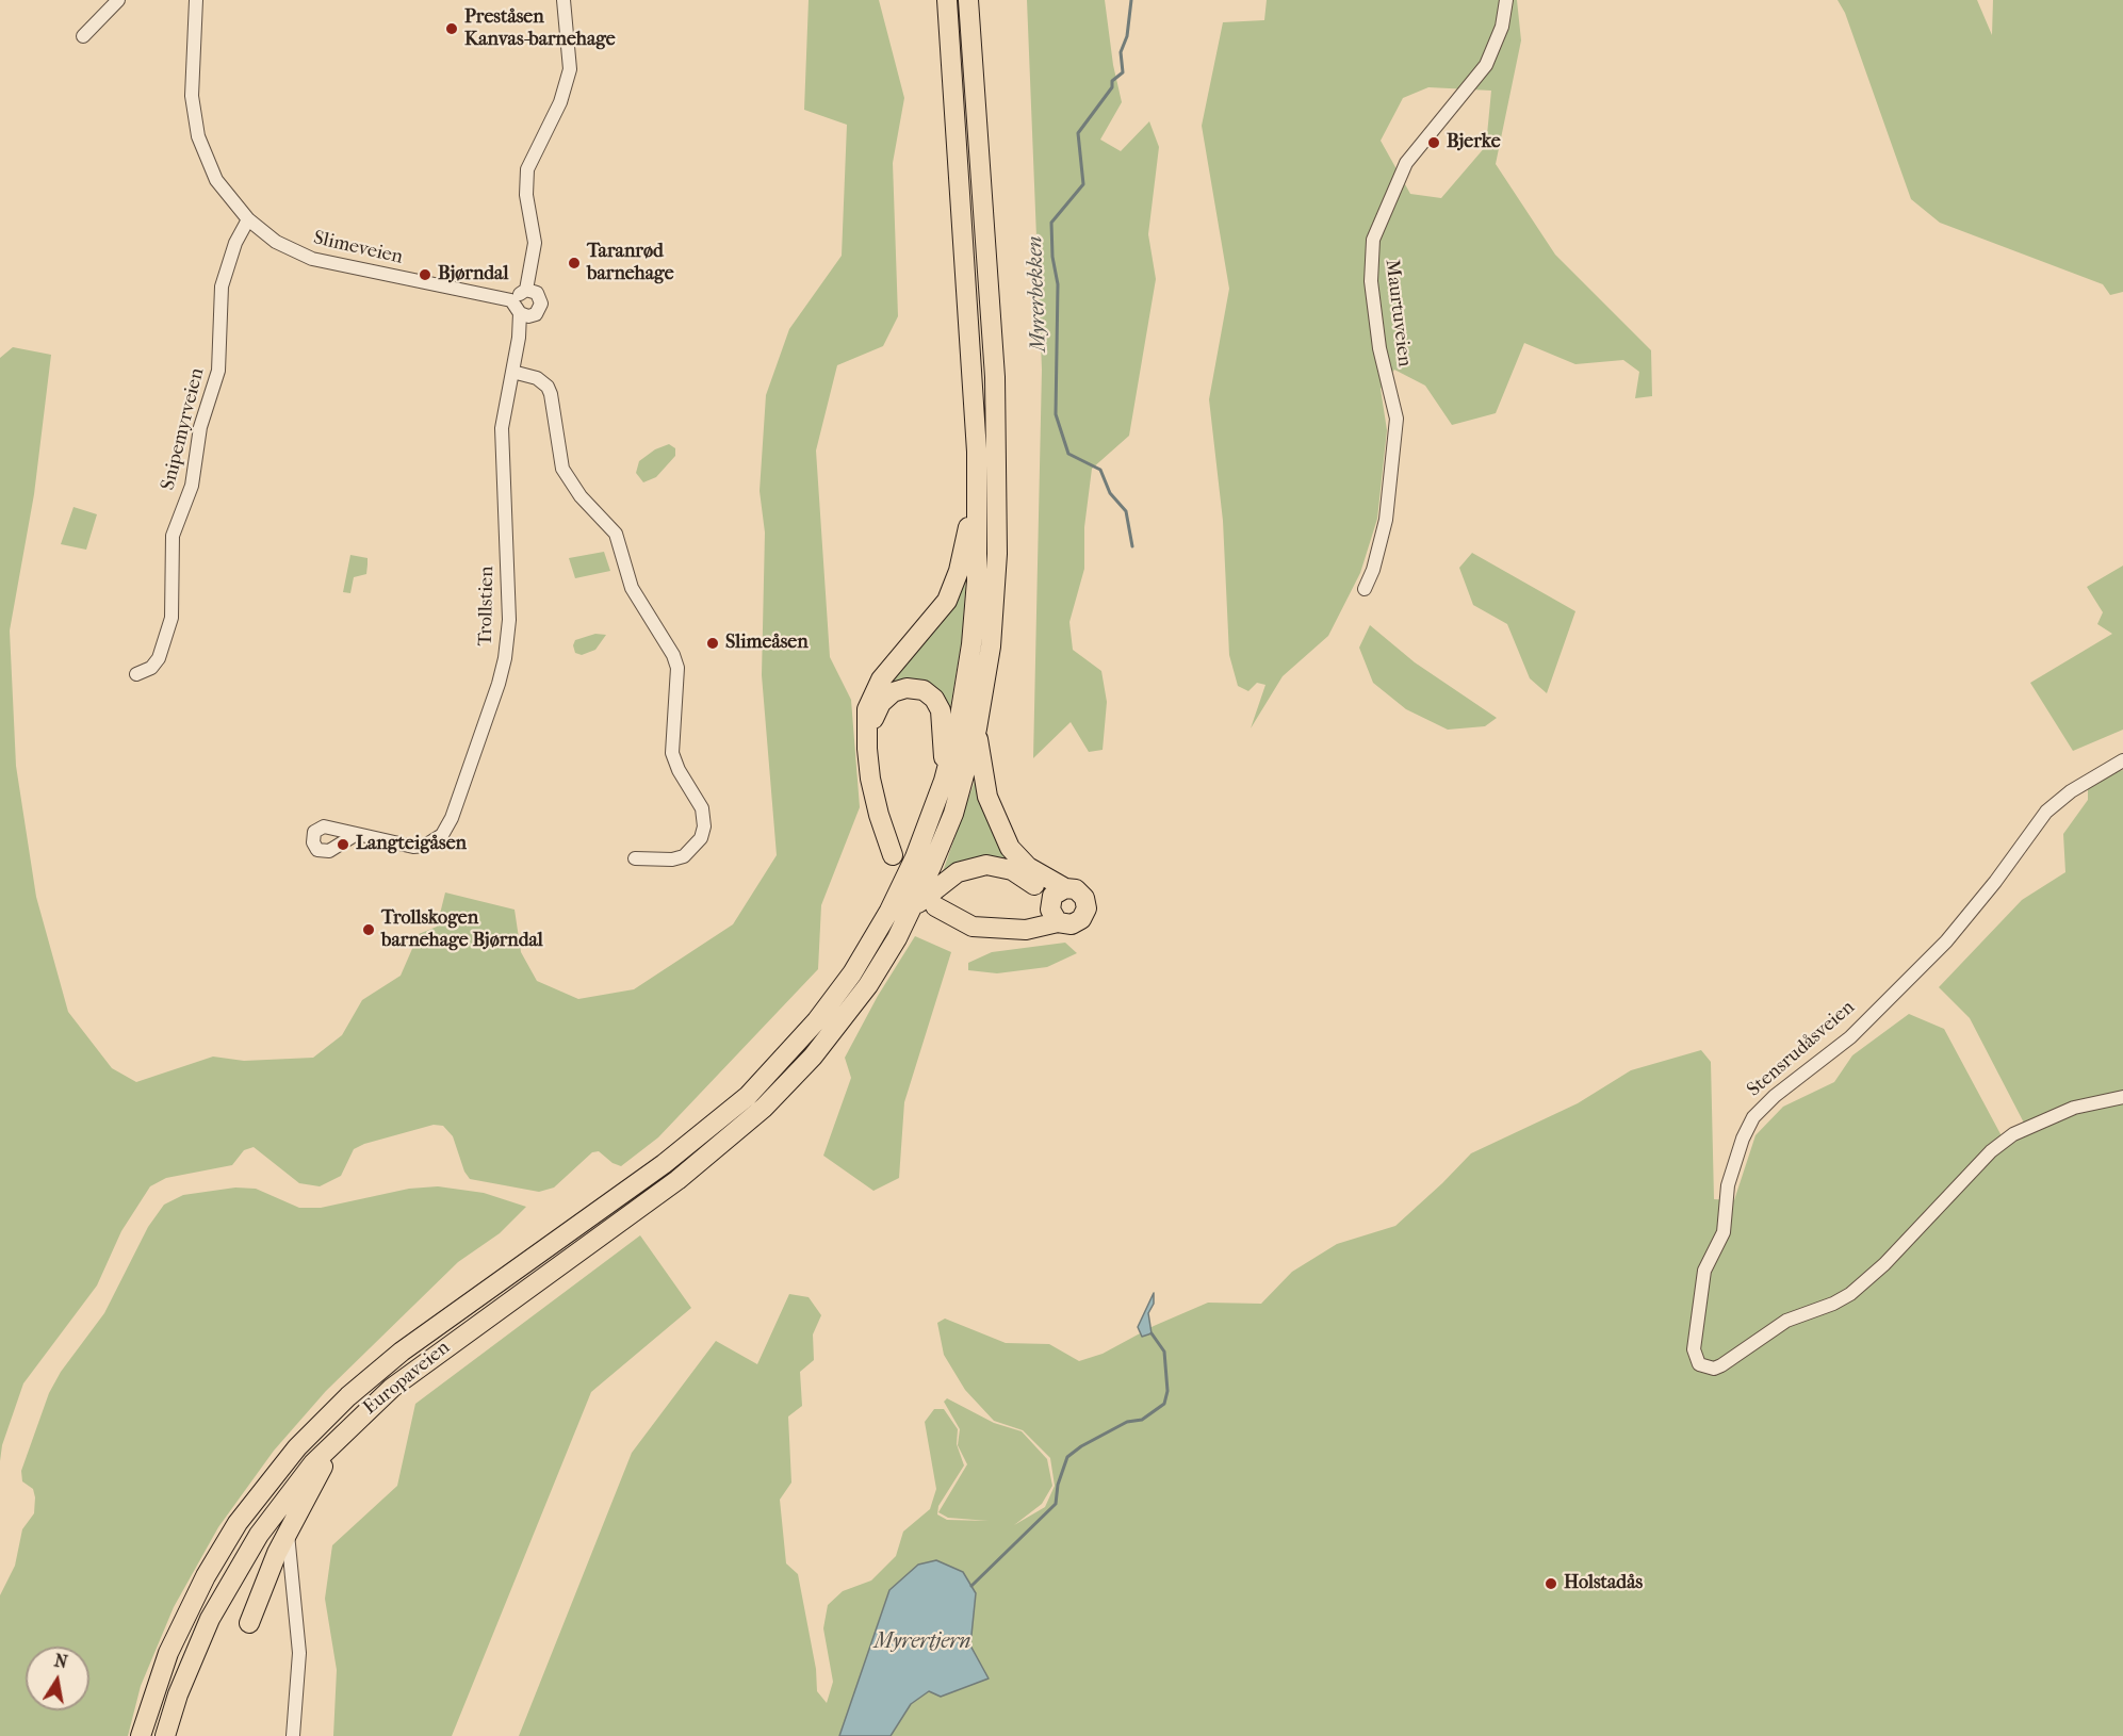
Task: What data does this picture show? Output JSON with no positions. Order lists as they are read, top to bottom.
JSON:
{
  "streets": {
    "highway": ["Europaveien"],
    "street": [
      "Slimeveien",
      "Maurtuveien",
      "Snipemyrveien",
      "Trollstien",
      "Stensrudåsveien"
    ]
  },
  "crossings": [
    ["Slimeveien", "Snipemyrveien"],
    ["Slimeveien", "Trollstien"]
  ],
  "water": ["Myrerbekken", "Myrertjern"],
  "places": [
    "Preståsen Kanvas-barnehage",
    "Bjerke",
    "Taranrød barnehage",
    "Bjørndal",
    "Slimeåsen",
    "Langteigåsen",
    "Trollskogen barnehage Bjørndal",
    "Holstadås"
  ],
  "north": "top"
}
